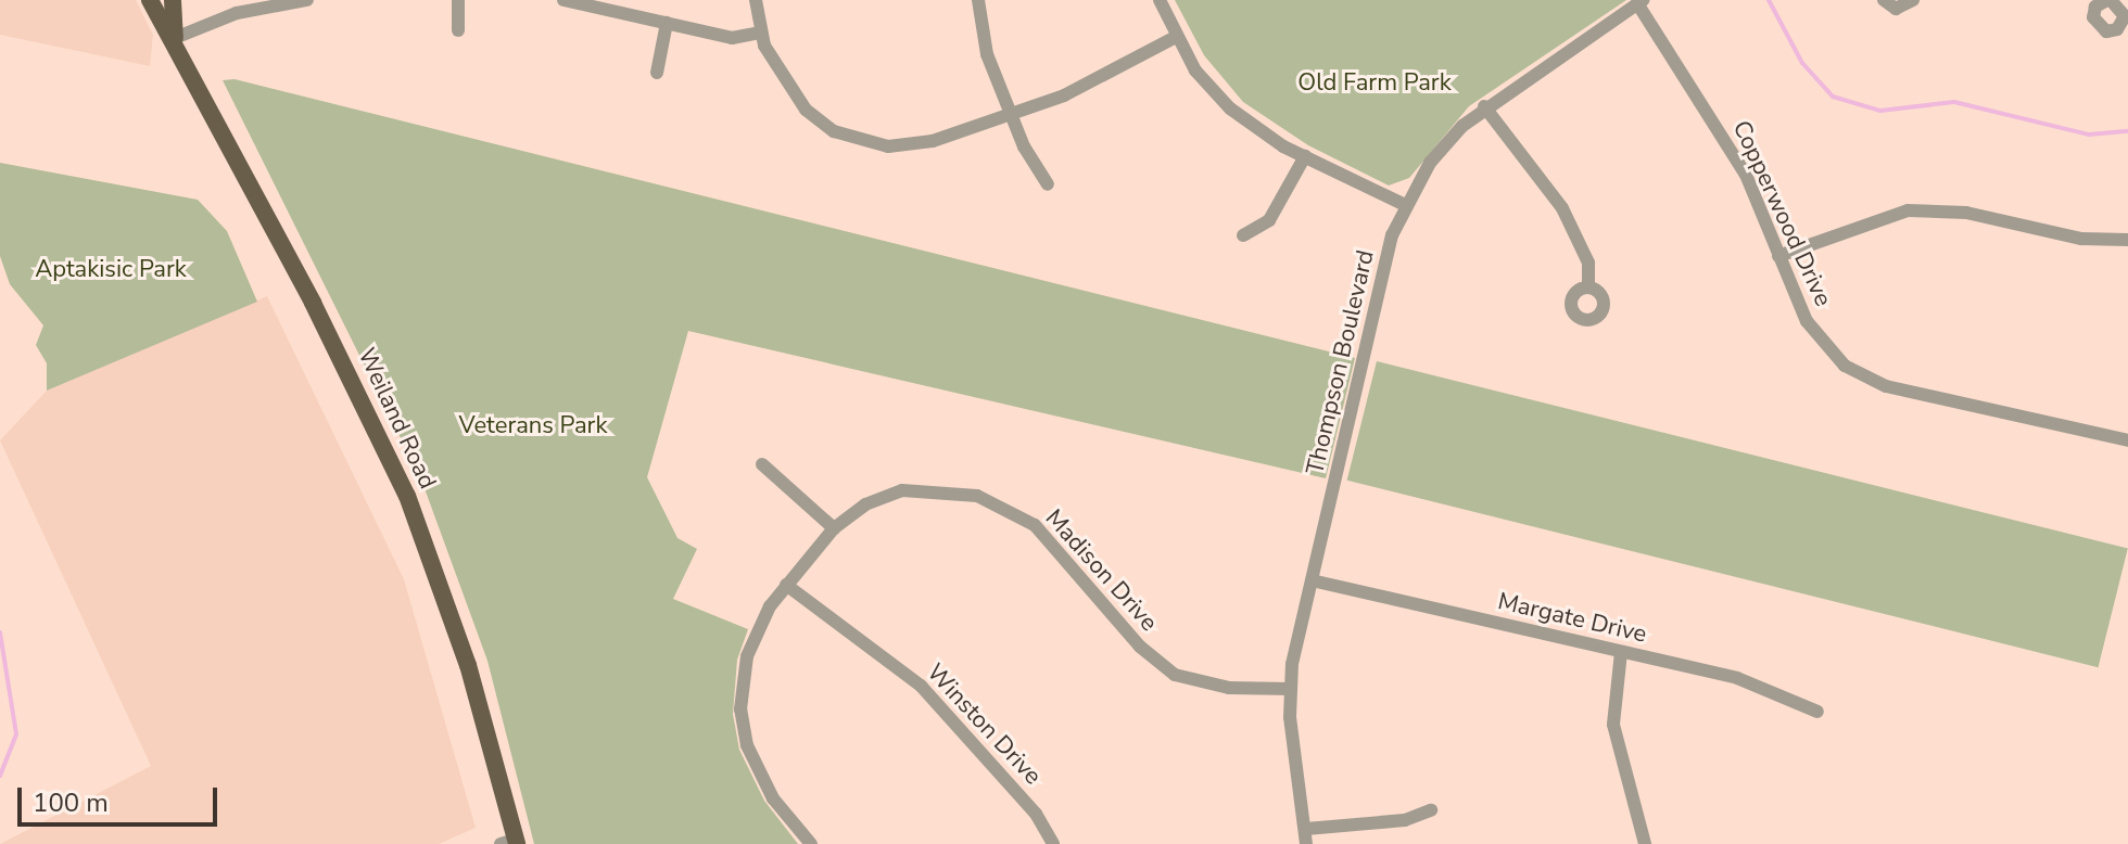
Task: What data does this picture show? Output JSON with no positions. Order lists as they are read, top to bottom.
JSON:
{
  "streets": {
    "main road": ["Weiland Road"],
    "street": [
      "Copperwood Drive",
      "Thompson Boulevard",
      "Madison Drive",
      "Margate Drive",
      "Winston Drive"
    ]
  },
  "crossings": [
    ["Copperwood Drive", "Thompson Boulevard"],
    ["Thompson Boulevard", "Madison Drive"],
    ["Thompson Boulevard", "Margate Drive"],
    ["Madison Drive", "Winston Drive"]
  ],
  "parks": ["Old Farm Park", "Aptakisic Park", "Veterans Park"],
  "scale_bar": "100 m"
}
